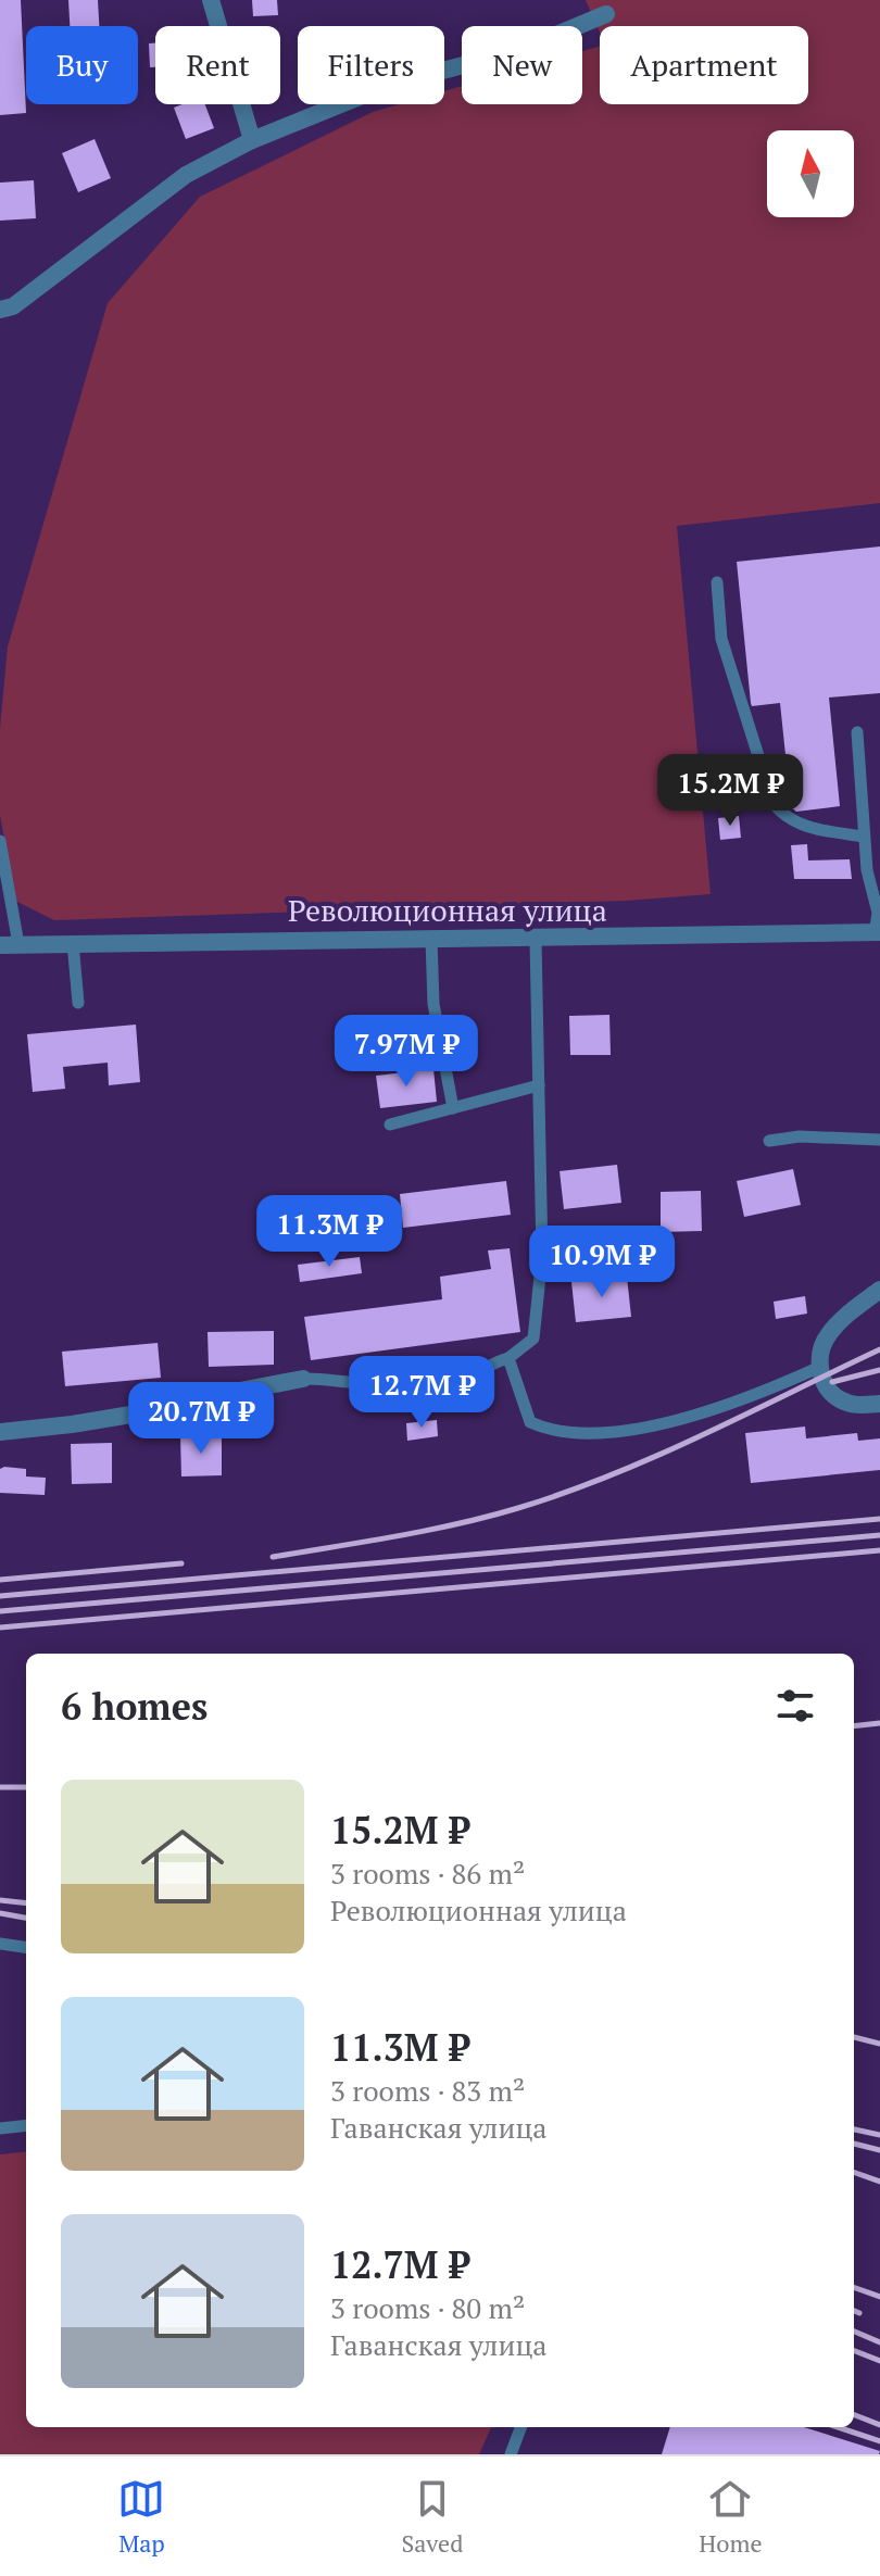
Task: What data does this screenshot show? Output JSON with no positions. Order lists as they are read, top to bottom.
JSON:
{
  "streets": {
    "street": ["Революционная улица"]
  },
  "north": "top",
  "page": {
    "chip": [
      "Buy",
      "Rent",
      "Filters",
      "New",
      "Apartment"
    ],
    "price": [
      "15.2M ₽",
      "7.97M ₽",
      "11.3M ₽",
      "10.9M ₽",
      "12.7M ₽",
      "20.7M ₽"
    ],
    "heading": "6 homes",
    "list": [
      {
        "name": "15.2M ₽",
        "note": "3 rooms · 86 m² · Революционная улица"
      },
      {
        "name": "11.3M ₽",
        "note": "3 rooms · 83 m² · Гаванская улица"
      },
      {
        "name": "12.7M ₽",
        "note": "3 rooms · 80 m² · Гаванская улица"
      }
    ],
    "tabs": ["Map", "Saved", "Home"]
  }
}
